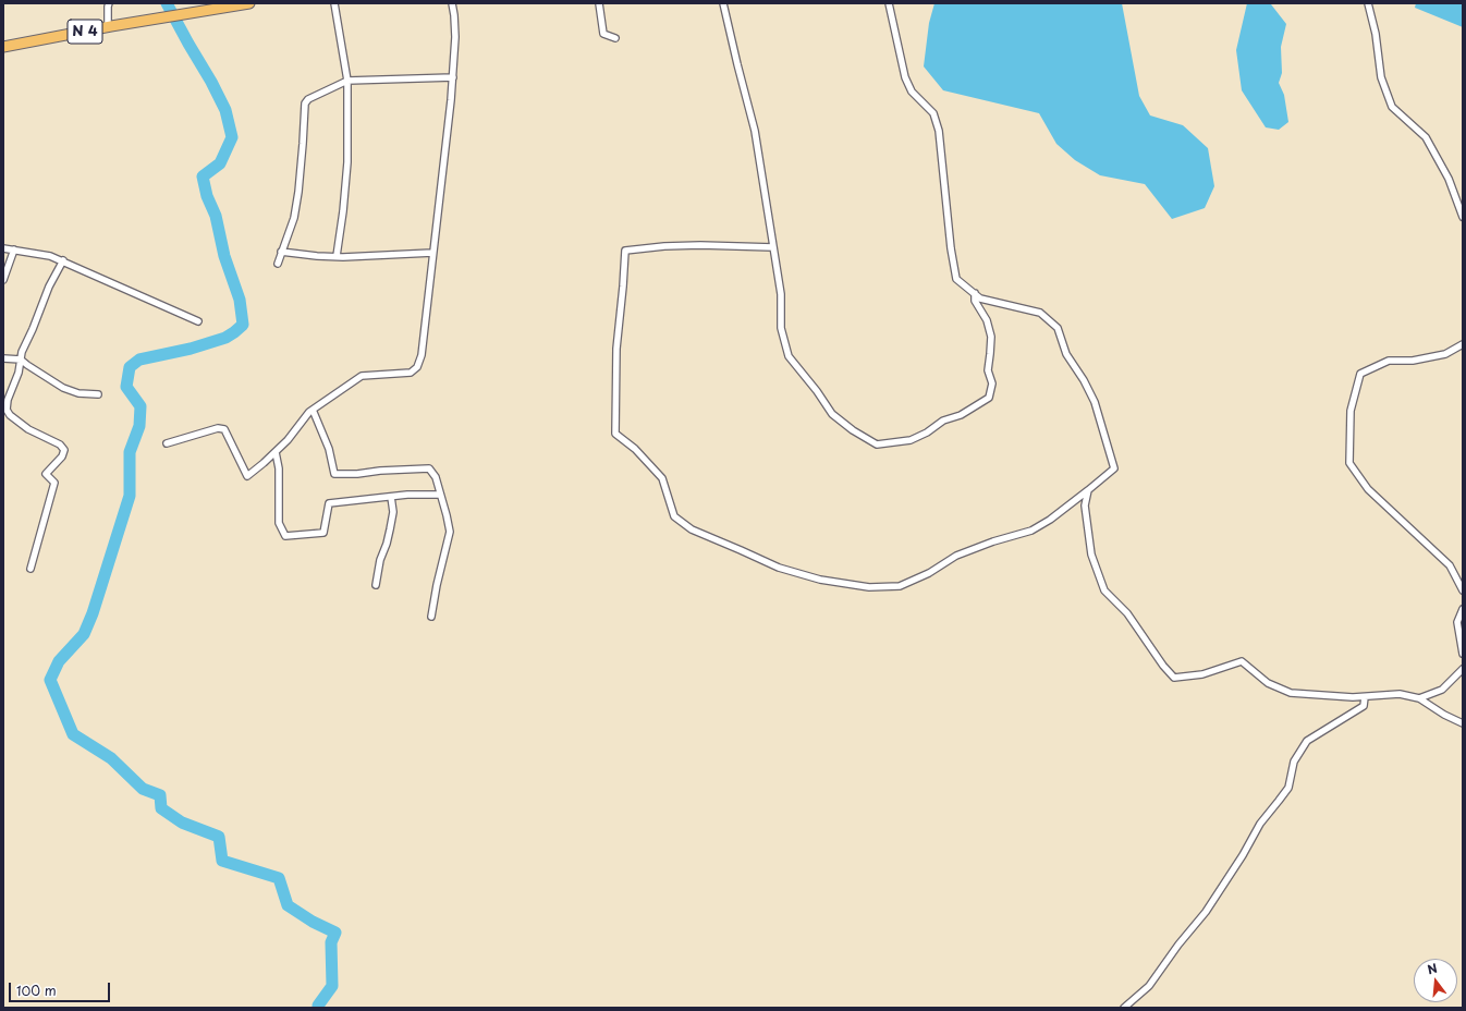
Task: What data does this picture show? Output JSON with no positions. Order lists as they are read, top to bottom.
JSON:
{
  "streets": {
    "main road": ["N 4"]
  },
  "scale_bar": "100 m",
  "north": "top"
}
